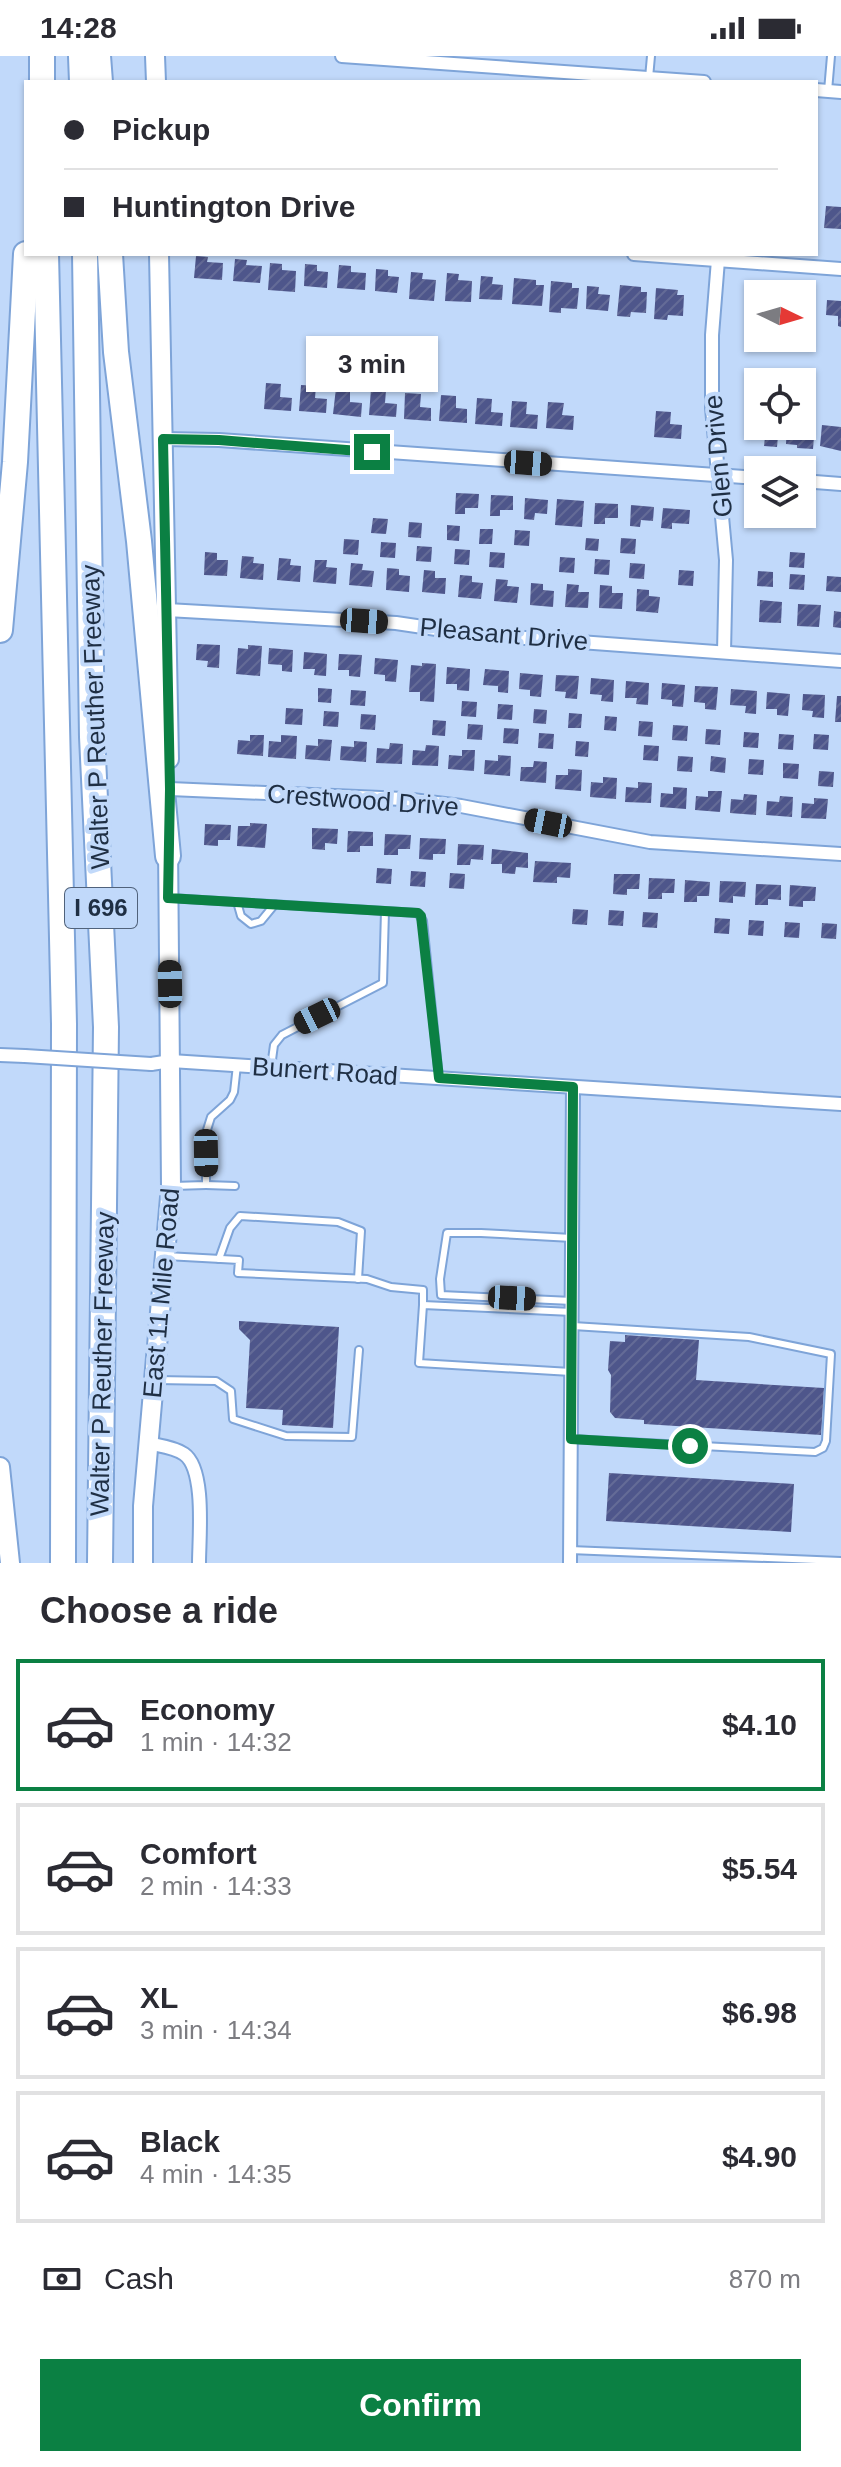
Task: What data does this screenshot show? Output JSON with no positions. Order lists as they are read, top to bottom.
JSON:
{
  "streets": {
    "highway": ["Walter P Reuther Freeway", "I 696"],
    "main road": ["East 11 Mile Road"],
    "street": [
      "Glen Drive",
      "Pleasant Drive",
      "Crestwood Drive",
      "Bunert Road"
    ]
  },
  "crossings": [
    ["Glen Drive", "Pleasant Drive"],
    ["Pleasant Drive", "East 11 Mile Road"],
    ["Crestwood Drive", "East 11 Mile Road"],
    ["Bunert Road", "East 11 Mile Road"]
  ],
  "north": "right",
  "page": {
    "status": "14:28",
    "banner": ["Pickup", "Huntington Drive"],
    "bubble": "3 min",
    "heading": "Choose a ride",
    "list": [
      {
        "name": "Economy",
        "note": "1 min · 14:32",
        "value": "$4.10"
      },
      {
        "name": "Comfort",
        "note": "2 min · 14:33",
        "value": "$5.54"
      },
      {
        "name": "XL",
        "note": "3 min · 14:34",
        "value": "$6.98"
      },
      {
        "name": "Black",
        "note": "4 min · 14:35",
        "value": "$4.90"
      }
    ],
    "pay": ["Cash", "870 m"],
    "buttons": "Confirm"
  }
}
